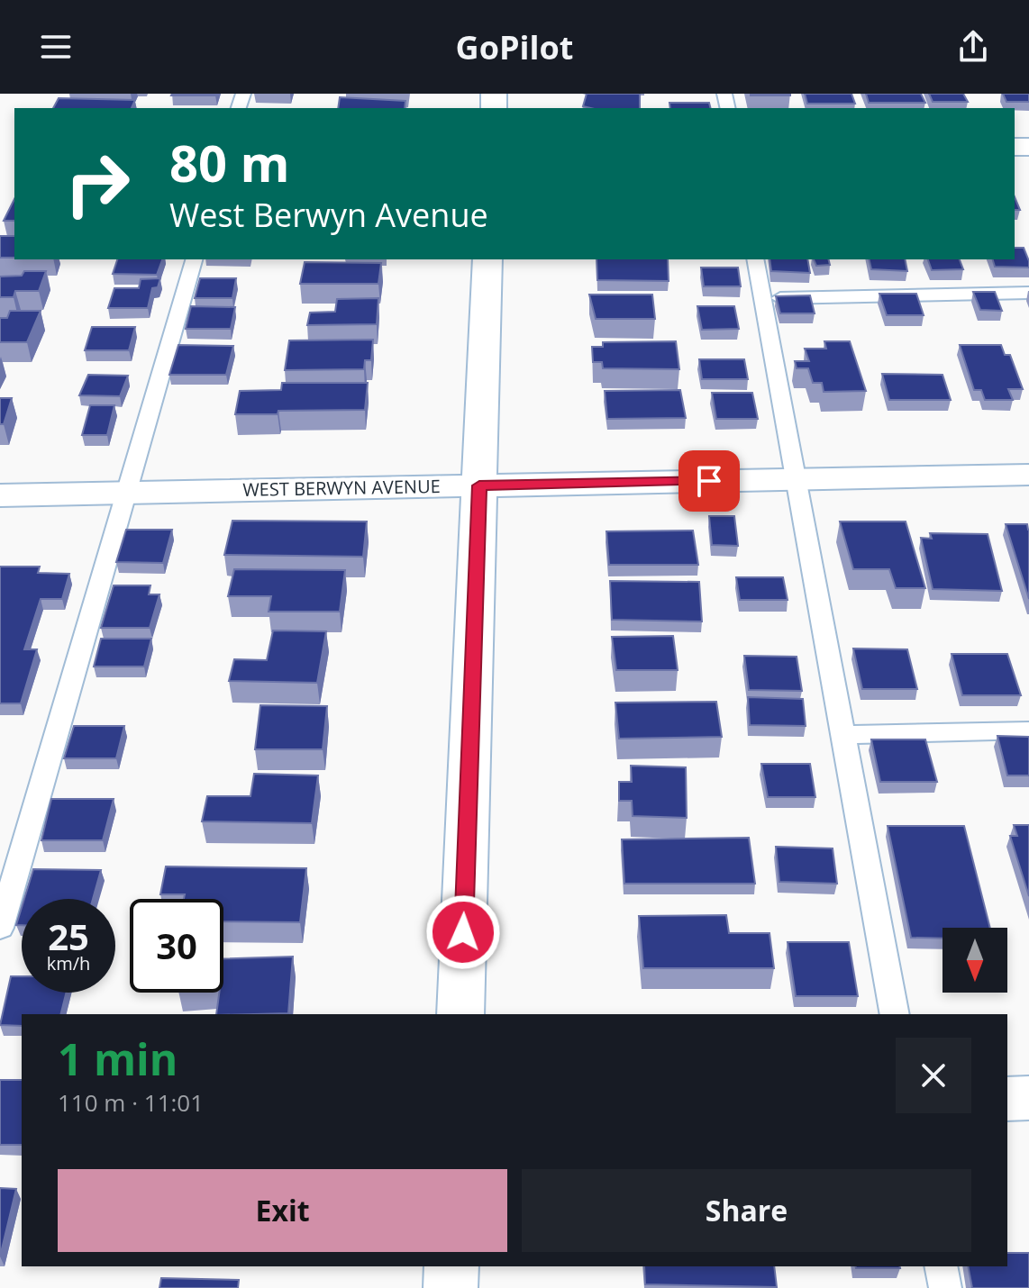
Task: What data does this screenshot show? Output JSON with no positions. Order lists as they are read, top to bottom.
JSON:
{
  "streets": {
    "street": ["WEST BERWYN AVENUE"]
  },
  "north": "bottom",
  "page": {
    "header": "GoPilot",
    "turn": ["80 m", "West Berwyn Avenue"],
    "speed": "25 km/h",
    "limit": "30",
    "heading": ["1 min", "110 m · 11:01"],
    "buttons": ["Exit", "Share"]
  }
}
